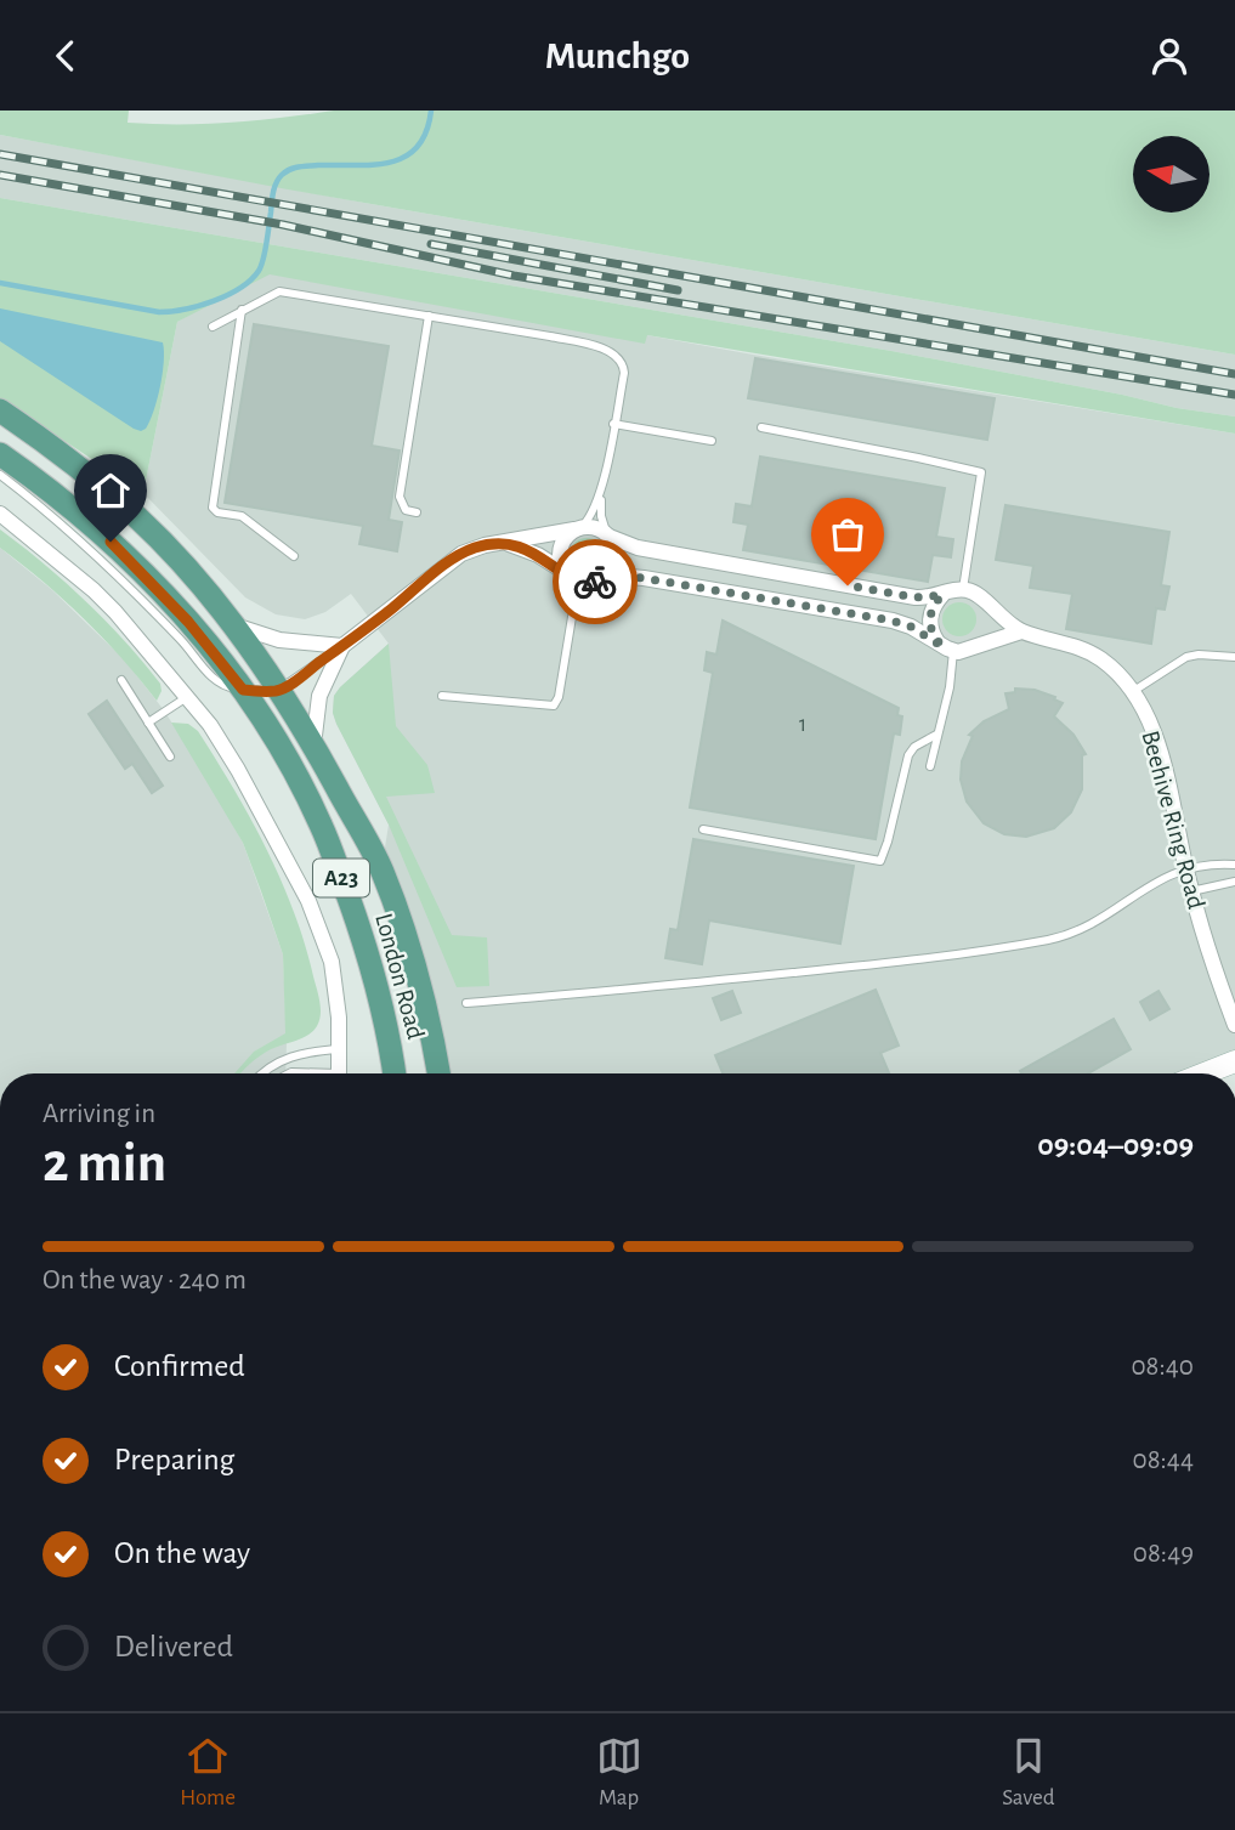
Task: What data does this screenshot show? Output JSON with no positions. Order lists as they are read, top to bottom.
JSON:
{
  "streets": {
    "main road": ["A23", "London Road"],
    "street": ["Beehive Ring Road"]
  },
  "house_numbers": ["1"],
  "north": "left",
  "page": {
    "header": "Munchgo",
    "heading": ["2 min", "Arriving in", "09:04–09:09"],
    "bar": "On the way · 240 m",
    "list": [
      ["Confirmed", "08:40"],
      ["Preparing", "08:44"],
      ["On the way", "08:49"],
      "Delivered"
    ],
    "tabs": ["Home", "Map", "Saved"]
  }
}
